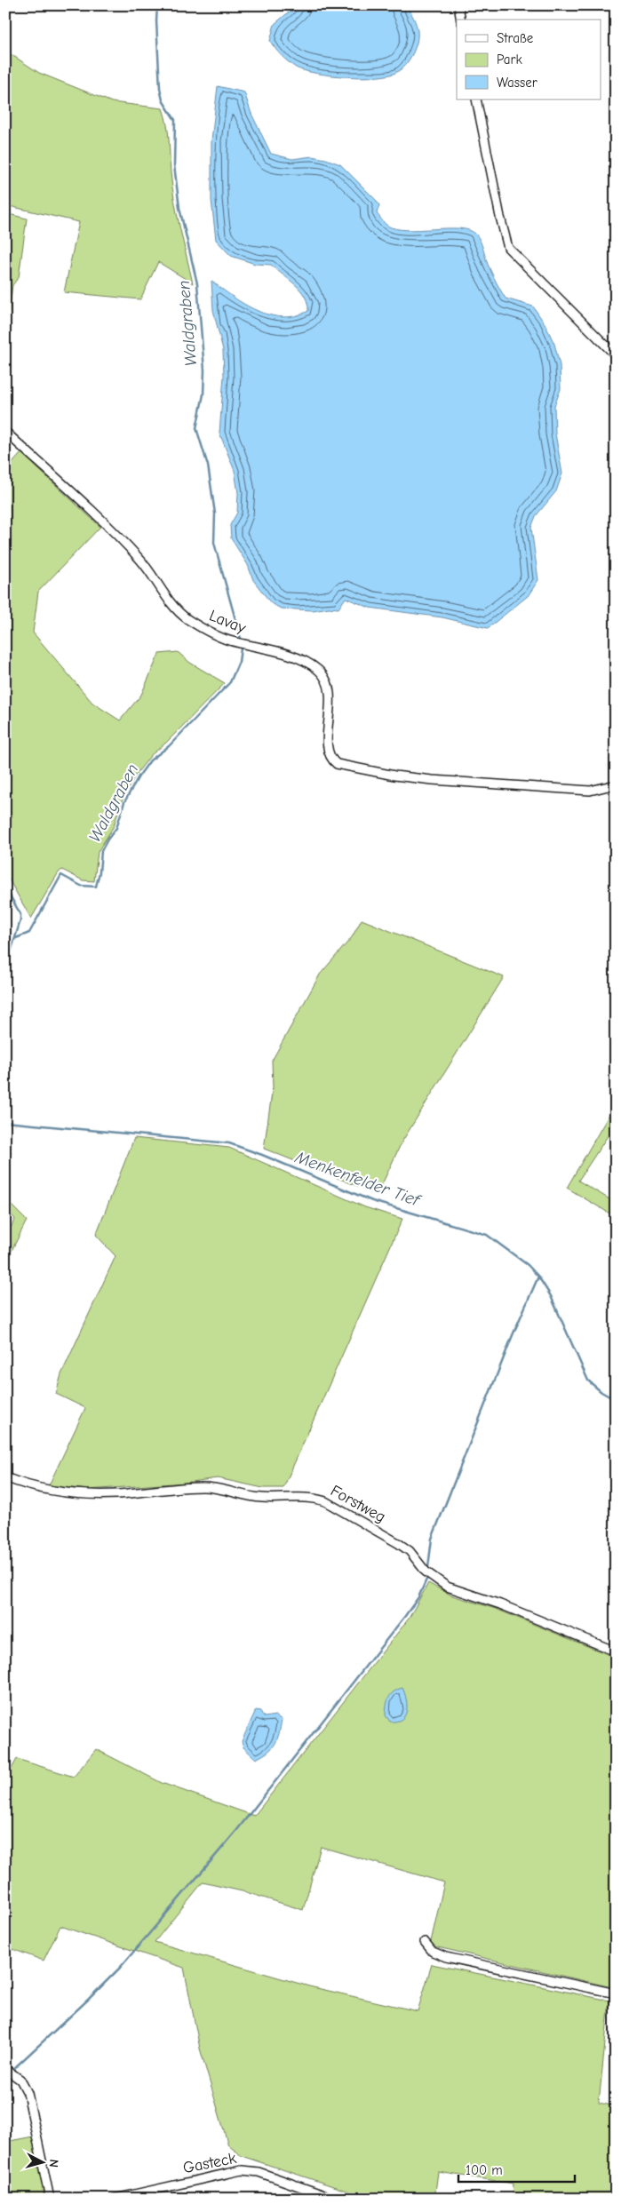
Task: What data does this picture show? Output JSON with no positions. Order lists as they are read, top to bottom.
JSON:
{
  "streets": {
    "street": ["Lavay", "Forstweg", "Gasteck"]
  },
  "water": ["Waldgraben", "Menkenfelder Tief"],
  "legend": ["Straße", "Park", "Wasser"],
  "scale_bar": "100 m",
  "north": "right"
}
